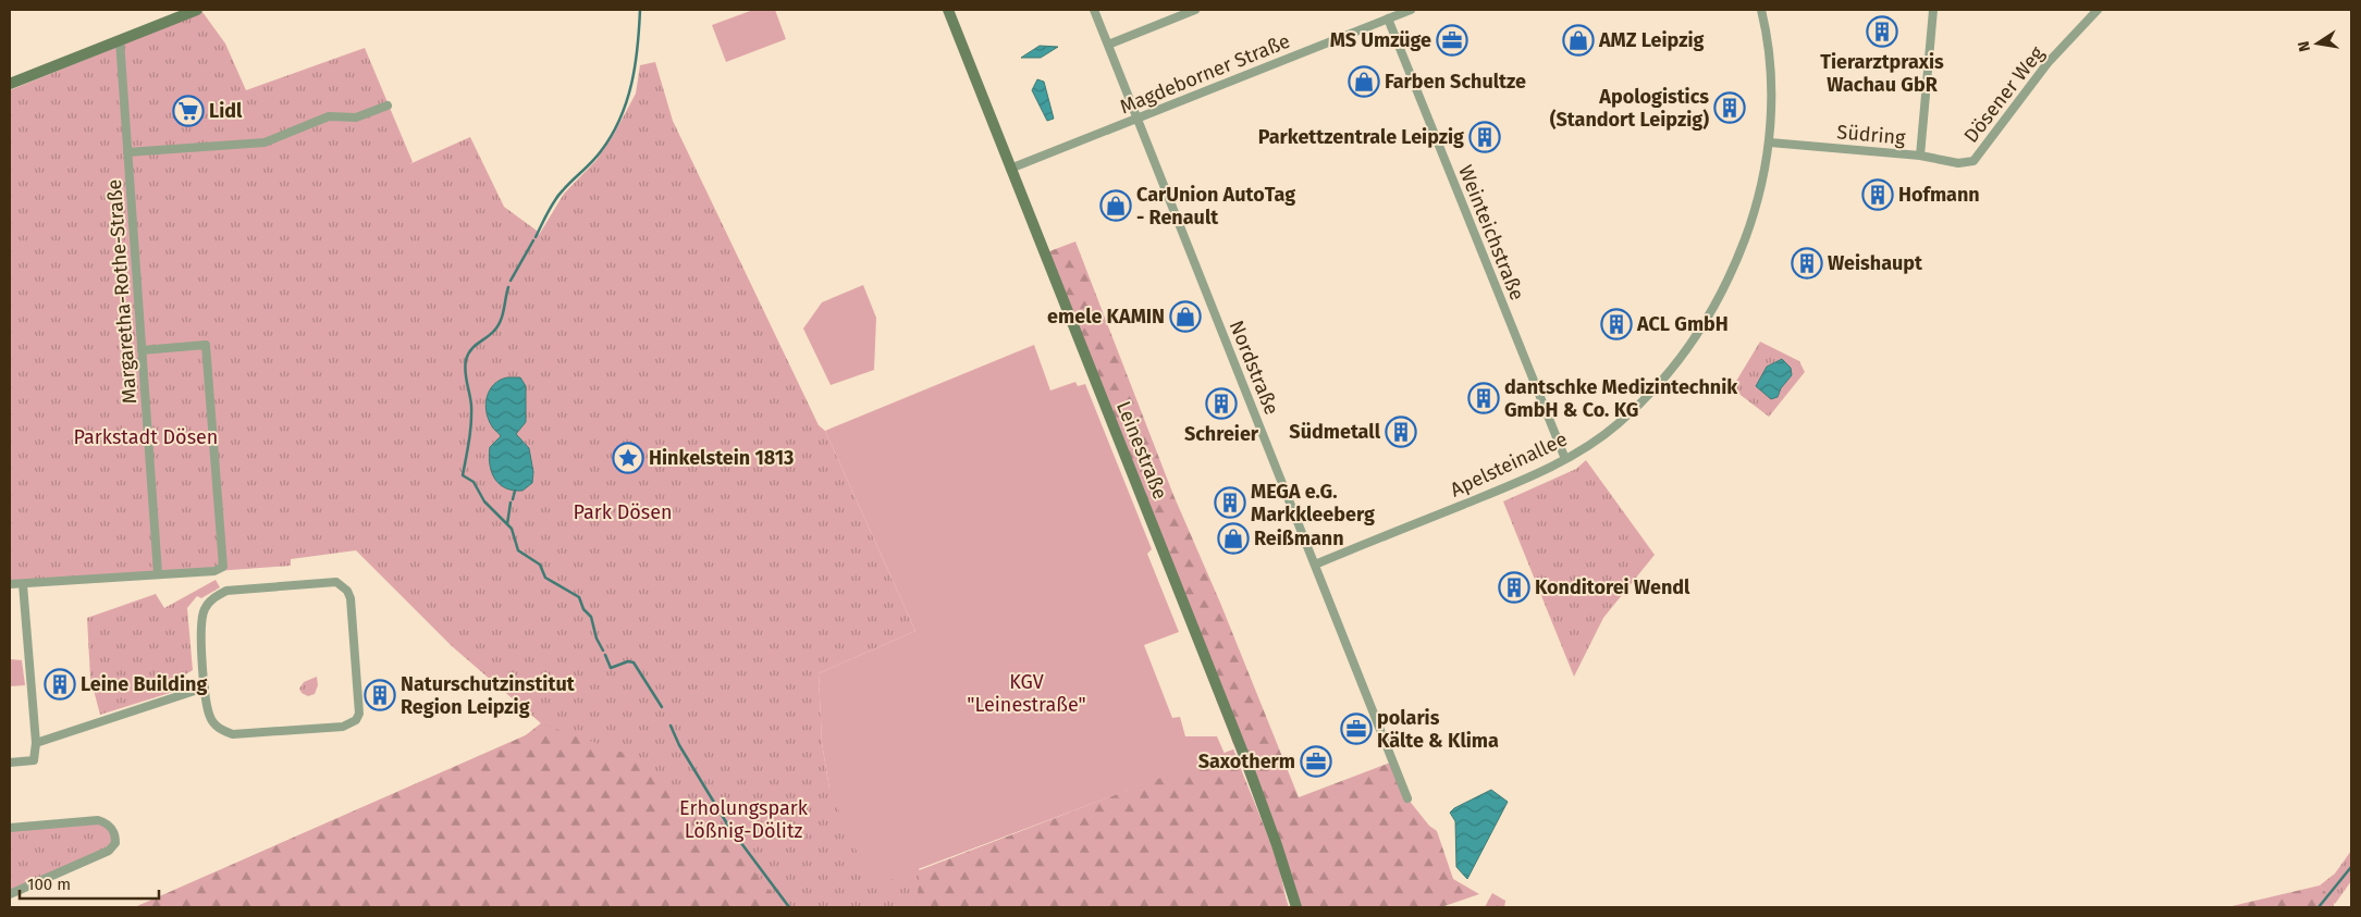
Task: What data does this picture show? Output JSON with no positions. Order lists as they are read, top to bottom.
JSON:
{
  "streets": {
    "main road": ["Leinestraße"],
    "street": [
      "Magdeborner Straße",
      "Dösener Weg",
      "Südring",
      "Weinteichstraße",
      "Margaretha-Rothe-Straße",
      "Nordstraße",
      "Apelsteinallee"
    ]
  },
  "crossings": [
    ["Magdeborner Straße", "Weinteichstraße"],
    ["Magdeborner Straße", "Nordstraße"],
    ["Magdeborner Straße", "Leinestraße"],
    ["Dösener Weg", "Südring"],
    ["Südring", "Apelsteinallee"],
    ["Weinteichstraße", "Apelsteinallee"],
    ["Nordstraße", "Apelsteinallee"]
  ],
  "parks": [
    "Parkstadt Dösen",
    "Park Dösen",
    "KGV \"Leinestraße\"",
    "Erholungspark Lößnig-Dölitz"
  ],
  "places": {
    "building": [
      "Tierarztpraxis Wachau GbR",
      "Apologistics (Standort Leipzig)",
      "Parkettzentrale Leipzig",
      "Hofmann",
      "Weishaupt",
      "ACL GmbH",
      "dantschke Medizintechnik GmbH & Co. KG",
      "Schreier",
      "Südmetall",
      "MEGA e.G. Markkleeberg",
      "Konditorei Wendl",
      "Leine Building",
      "Naturschutzinstitut Region Leipzig"
    ],
    "office": ["MS Umzüge", "polaris Kälte & Klima", "Saxotherm"],
    "shop": [
      "AMZ Leipzig",
      "Farben Schultze",
      "CarUnion AutoTag - Renault",
      "emele KAMIN",
      "Reißmann"
    ],
    "supermarket": ["Lidl"],
    "place": ["Hinkelstein 1813"]
  },
  "scale_bar": "100 m",
  "north": "left"
}
